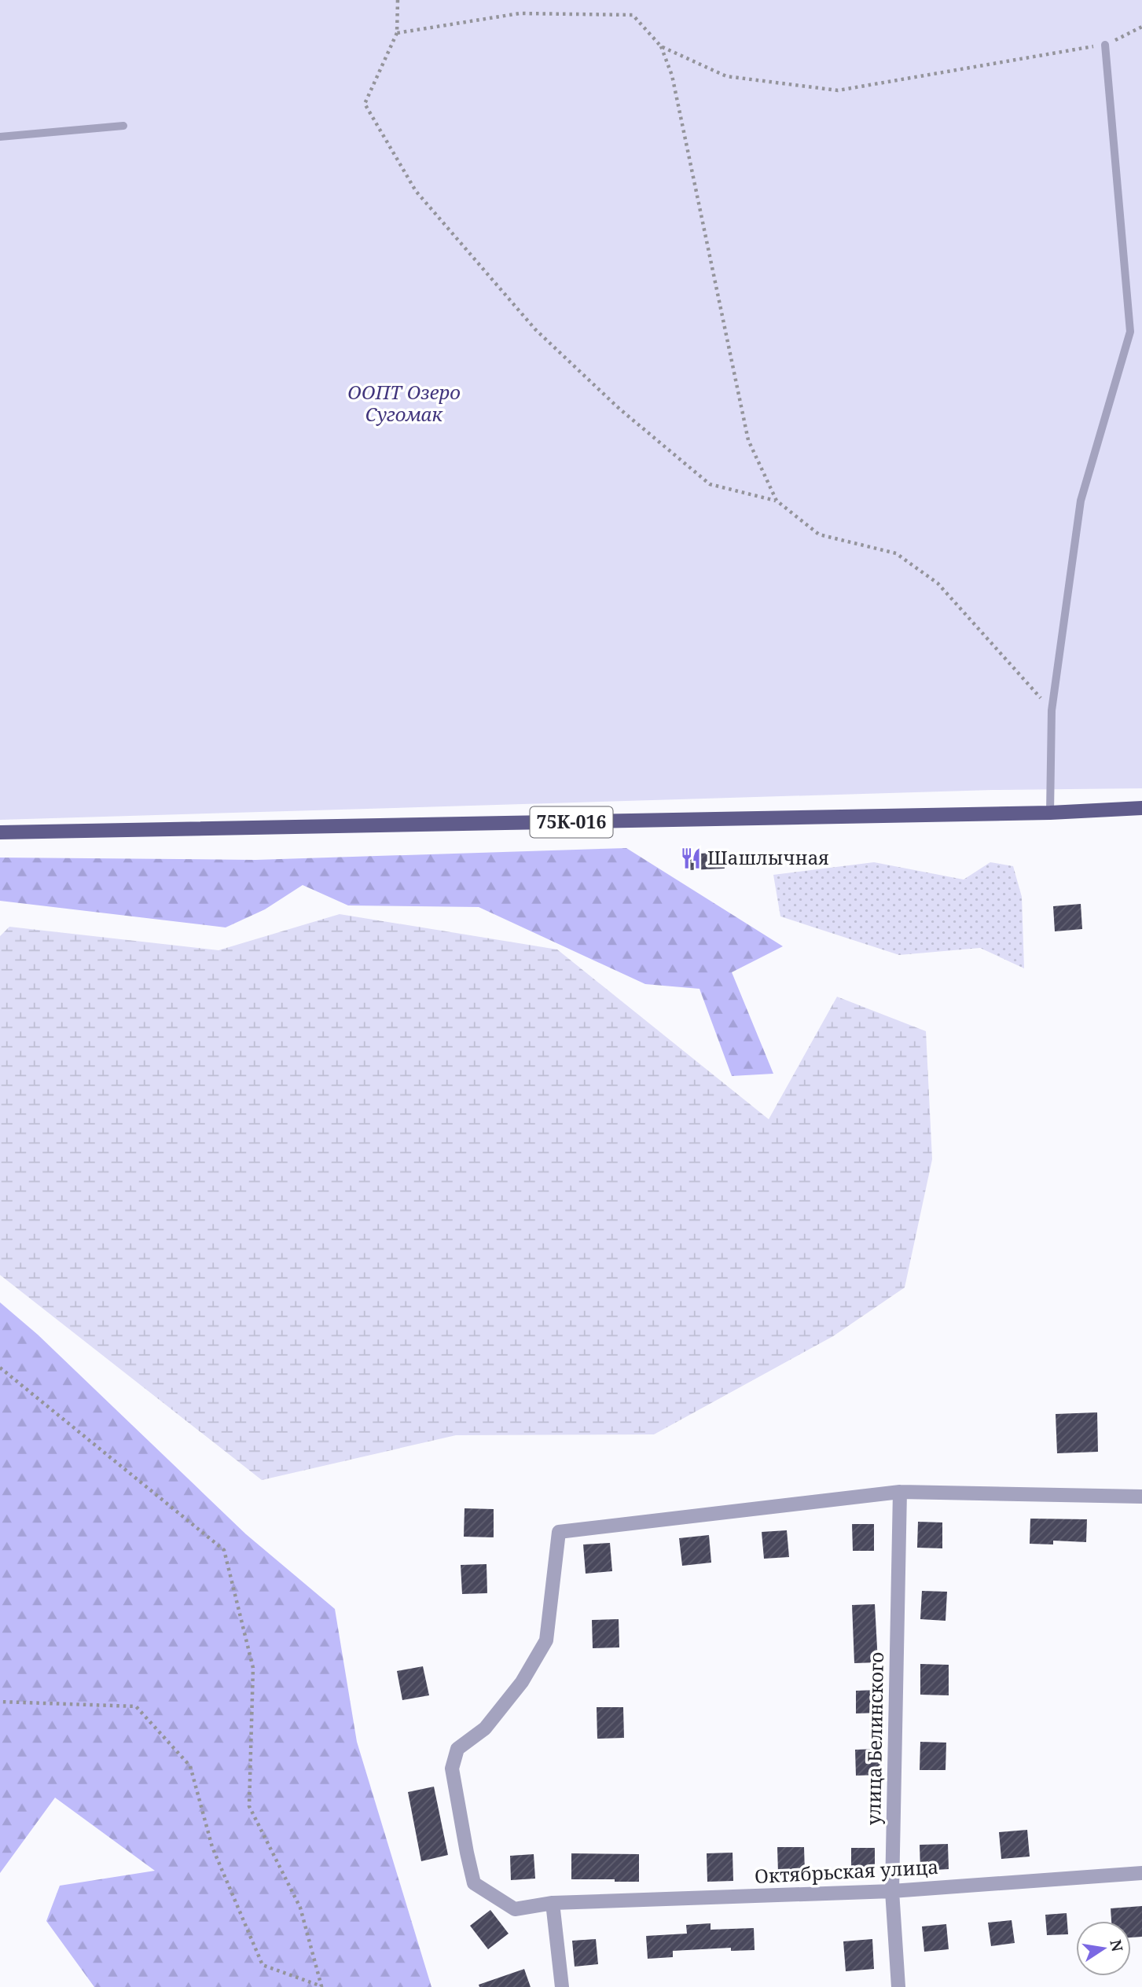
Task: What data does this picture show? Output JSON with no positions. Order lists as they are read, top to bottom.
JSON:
{
  "streets": {
    "main road": ["75К-016"],
    "street": ["улица Белинского", "Октябрьская улица"]
  },
  "crossings": [
    ["улица Белинского", "Октябрьская улица"]
  ],
  "parks": ["ООПТ Озеро Сугомак"],
  "places": {
    "restaurant": ["Шашлычная"]
  },
  "north": "right"
}
